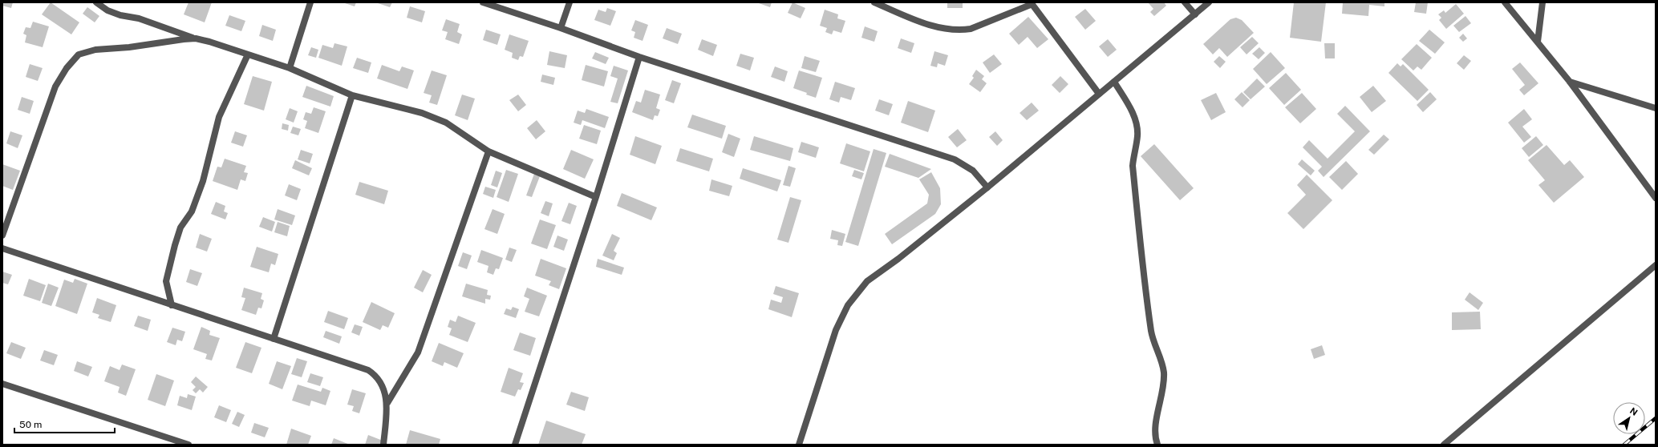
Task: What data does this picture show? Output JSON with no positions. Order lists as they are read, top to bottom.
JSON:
{
  "scale_bar": "50 m",
  "north": "top right"
}
